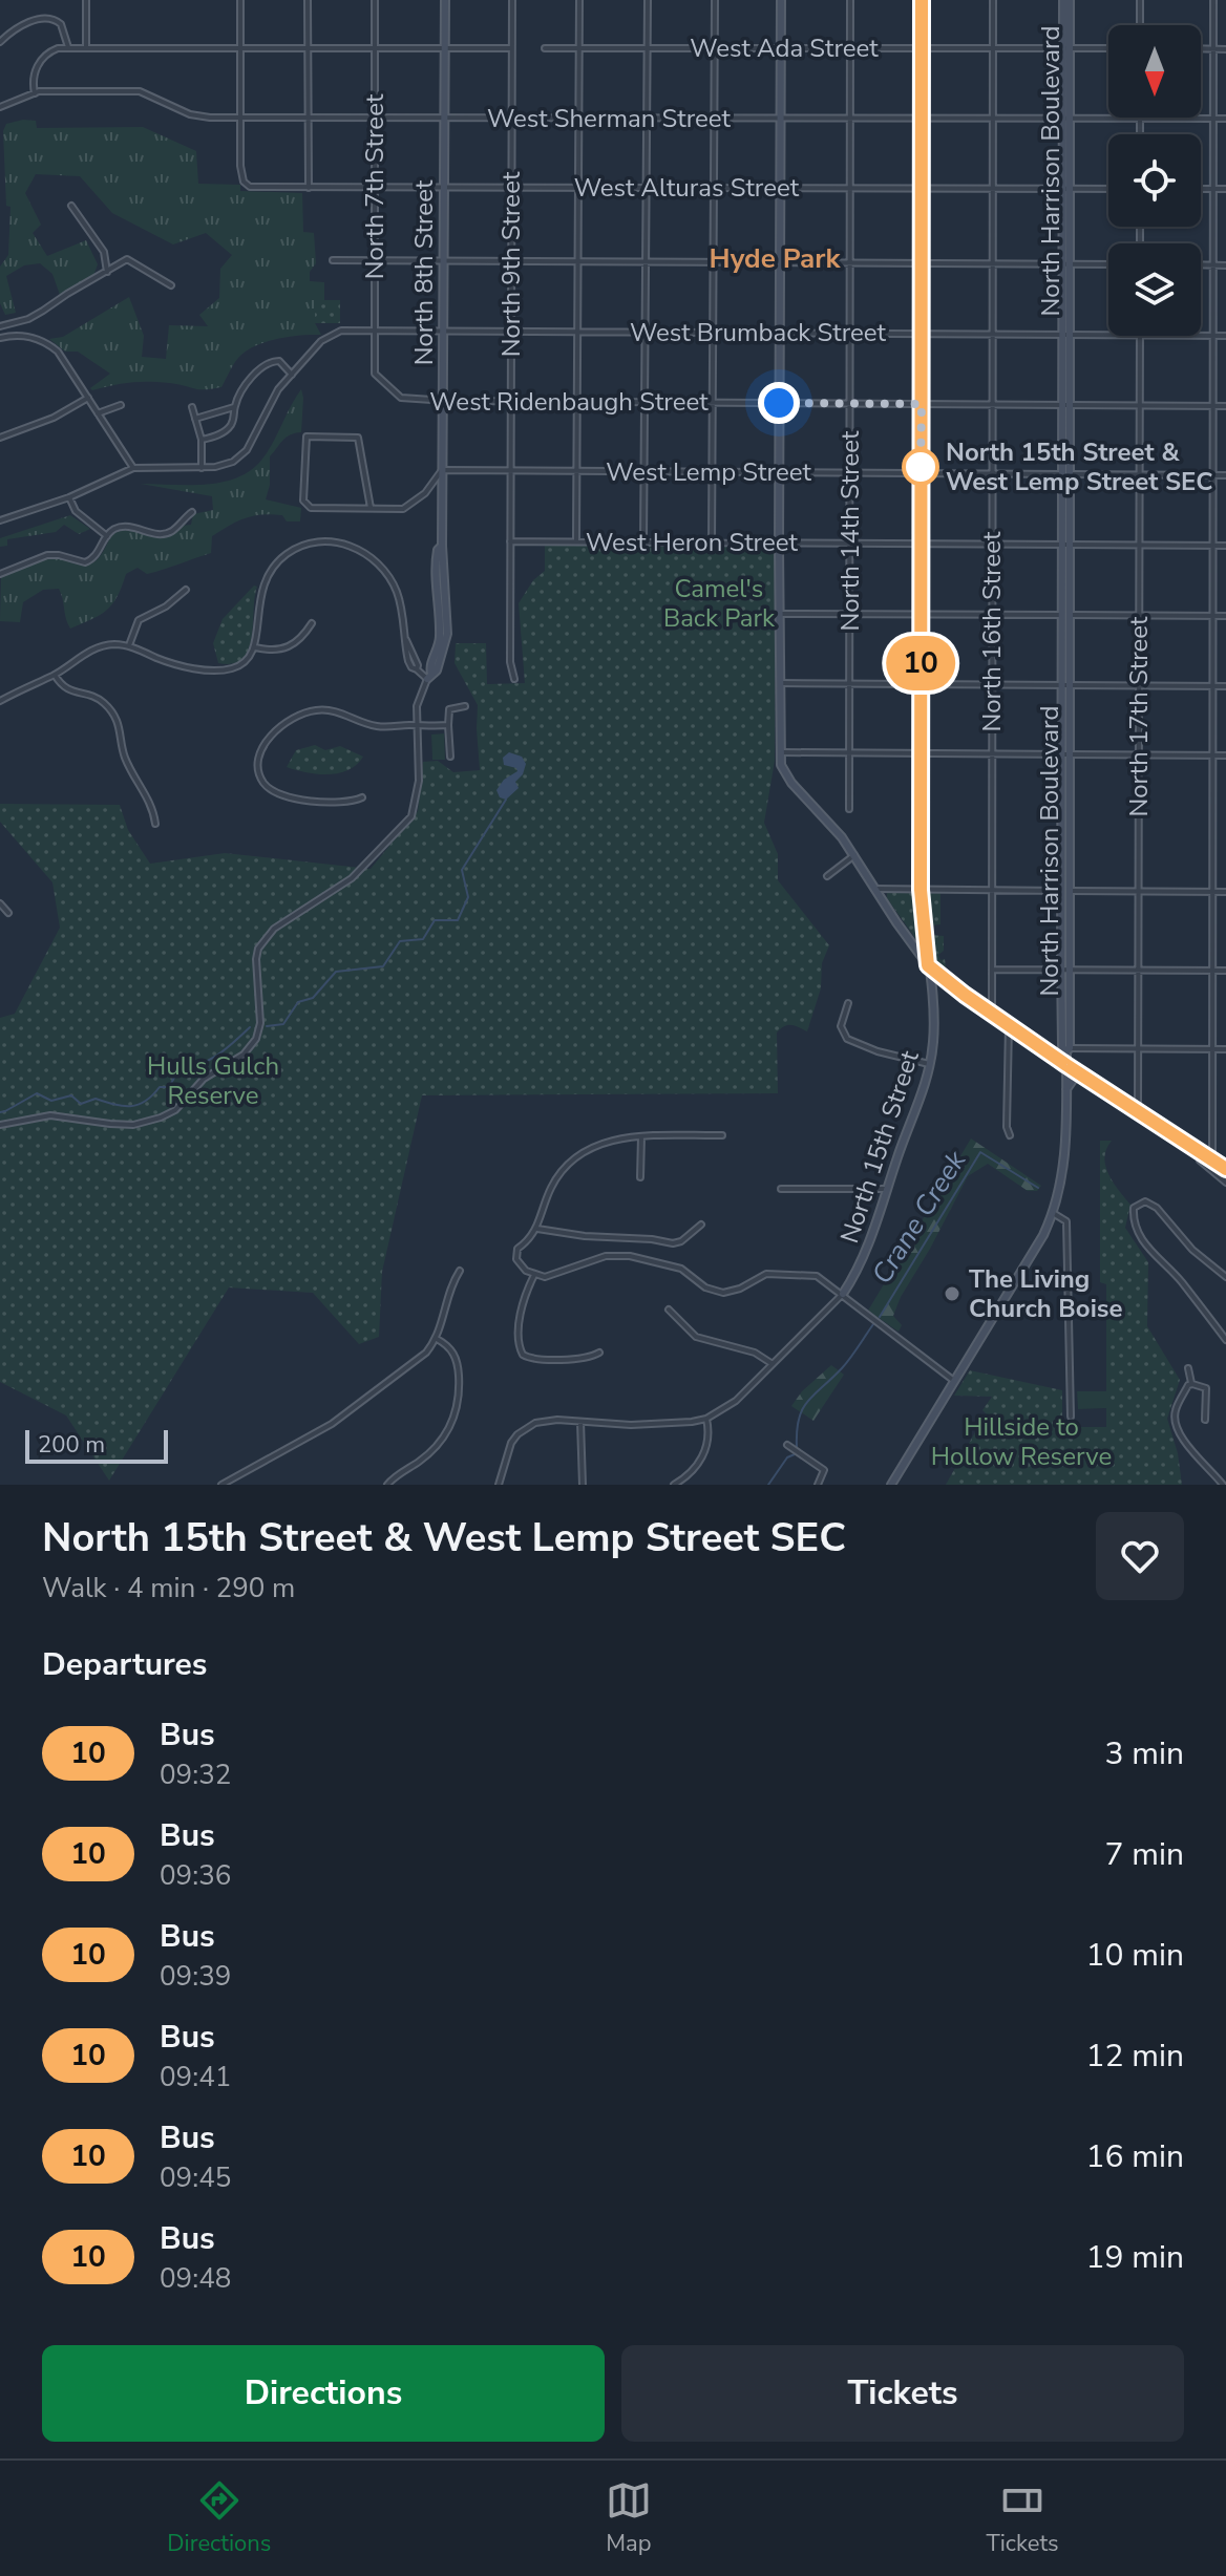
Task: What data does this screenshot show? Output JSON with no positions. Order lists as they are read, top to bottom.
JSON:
{
  "streets": {
    "street": [
      "West Ada Street",
      "West Sherman Street",
      "North Harrison Boulevard",
      "North 7th Street",
      "West Alturas Street",
      "North 9th Street",
      "North 8th Street",
      "West Brumback Street",
      "West Ridenbaugh Street",
      "West Lemp Street",
      "North 14th Street",
      "West Heron Street",
      "North 16th Street",
      "North 17th Street",
      "North 15th Street"
    ]
  },
  "crossings": [
    ["West Ada Street", "North Harrison Boulevard"],
    ["West Ada Street", "North 14th Street"],
    ["West Ada Street", "North 16th Street"],
    ["West Ada Street", "North 15th Street"],
    ["West Sherman Street", "North Harrison Boulevard"],
    ["West Sherman Street", "North 7th Street"],
    ["West Sherman Street", "West Alturas Street"],
    ["West Sherman Street", "North 9th Street"],
    ["West Sherman Street", "North 8th Street"],
    ["West Sherman Street", "North 14th Street"],
    ["West Sherman Street", "North 16th Street"],
    ["West Sherman Street", "North 15th Street"],
    ["North Harrison Boulevard", "West Alturas Street"],
    ["North Harrison Boulevard", "West Brumback Street"],
    ["North Harrison Boulevard", "West Ridenbaugh Street"],
    ["North Harrison Boulevard", "West Lemp Street"],
    ["North Harrison Boulevard", "West Heron Street"],
    ["North 7th Street", "West Alturas Street"],
    ["North 7th Street", "West Brumback Street"],
    ["North 7th Street", "West Ridenbaugh Street"],
    ["West Alturas Street", "North 9th Street"],
    ["West Alturas Street", "North 8th Street"],
    ["West Alturas Street", "North 14th Street"],
    ["West Alturas Street", "North 16th Street"],
    ["West Alturas Street", "North 15th Street"],
    ["North 9th Street", "West Brumback Street"],
    ["North 9th Street", "West Ridenbaugh Street"],
    ["North 9th Street", "West Lemp Street"],
    ["North 9th Street", "West Heron Street"],
    ["North 8th Street", "West Brumback Street"],
    ["North 8th Street", "West Ridenbaugh Street"],
    ["North 8th Street", "West Lemp Street"],
    ["West Brumback Street", "North 14th Street"],
    ["West Brumback Street", "North 16th Street"],
    ["West Brumback Street", "North 15th Street"],
    ["West Ridenbaugh Street", "North 14th Street"],
    ["West Ridenbaugh Street", "North 16th Street"],
    ["West Ridenbaugh Street", "North 17th Street"],
    ["West Ridenbaugh Street", "North 15th Street"],
    ["West Lemp Street", "North 14th Street"],
    ["West Lemp Street", "North 16th Street"],
    ["West Lemp Street", "North 17th Street"],
    ["West Lemp Street", "North 15th Street"],
    ["North 14th Street", "West Heron Street"],
    ["West Heron Street", "North 16th Street"],
    ["West Heron Street", "North 17th Street"],
    ["West Heron Street", "North 15th Street"]
  ],
  "districts": ["Hyde Park"],
  "water": ["Crane Creek"],
  "parks": ["Camel's Back Park", "Hulls Gulch Reserve", "Hillside to Hollow Reserve"],
  "places": ["North 15th Street & West Lemp Street SEC", "The Living Church Boise"],
  "lines": ["bus line 10"],
  "scale_bar": "200 m",
  "north": "bottom",
  "page": {
    "on_map": "10",
    "scale": "200 m",
    "heading": [
      ["North 15th Street & West Lemp Street SEC", "Walk · 4 min · 290 m"],
      "Departures"
    ],
    "list": [
      {
        "mark": "10",
        "name": "Bus",
        "note": "09:32",
        "value": "3 min"
      },
      {
        "mark": "10",
        "name": "Bus",
        "note": "09:36",
        "value": "7 min"
      },
      {
        "mark": "10",
        "name": "Bus",
        "note": "09:39",
        "value": "10 min"
      },
      {
        "mark": "10",
        "name": "Bus",
        "note": "09:41",
        "value": "12 min"
      },
      {
        "mark": "10",
        "name": "Bus",
        "note": "09:45",
        "value": "16 min"
      },
      {
        "mark": "10",
        "name": "Bus",
        "note": "09:48",
        "value": "19 min"
      }
    ],
    "buttons": ["Directions", "Tickets"],
    "tabs": ["Directions", "Map", "Tickets"]
  }
}
